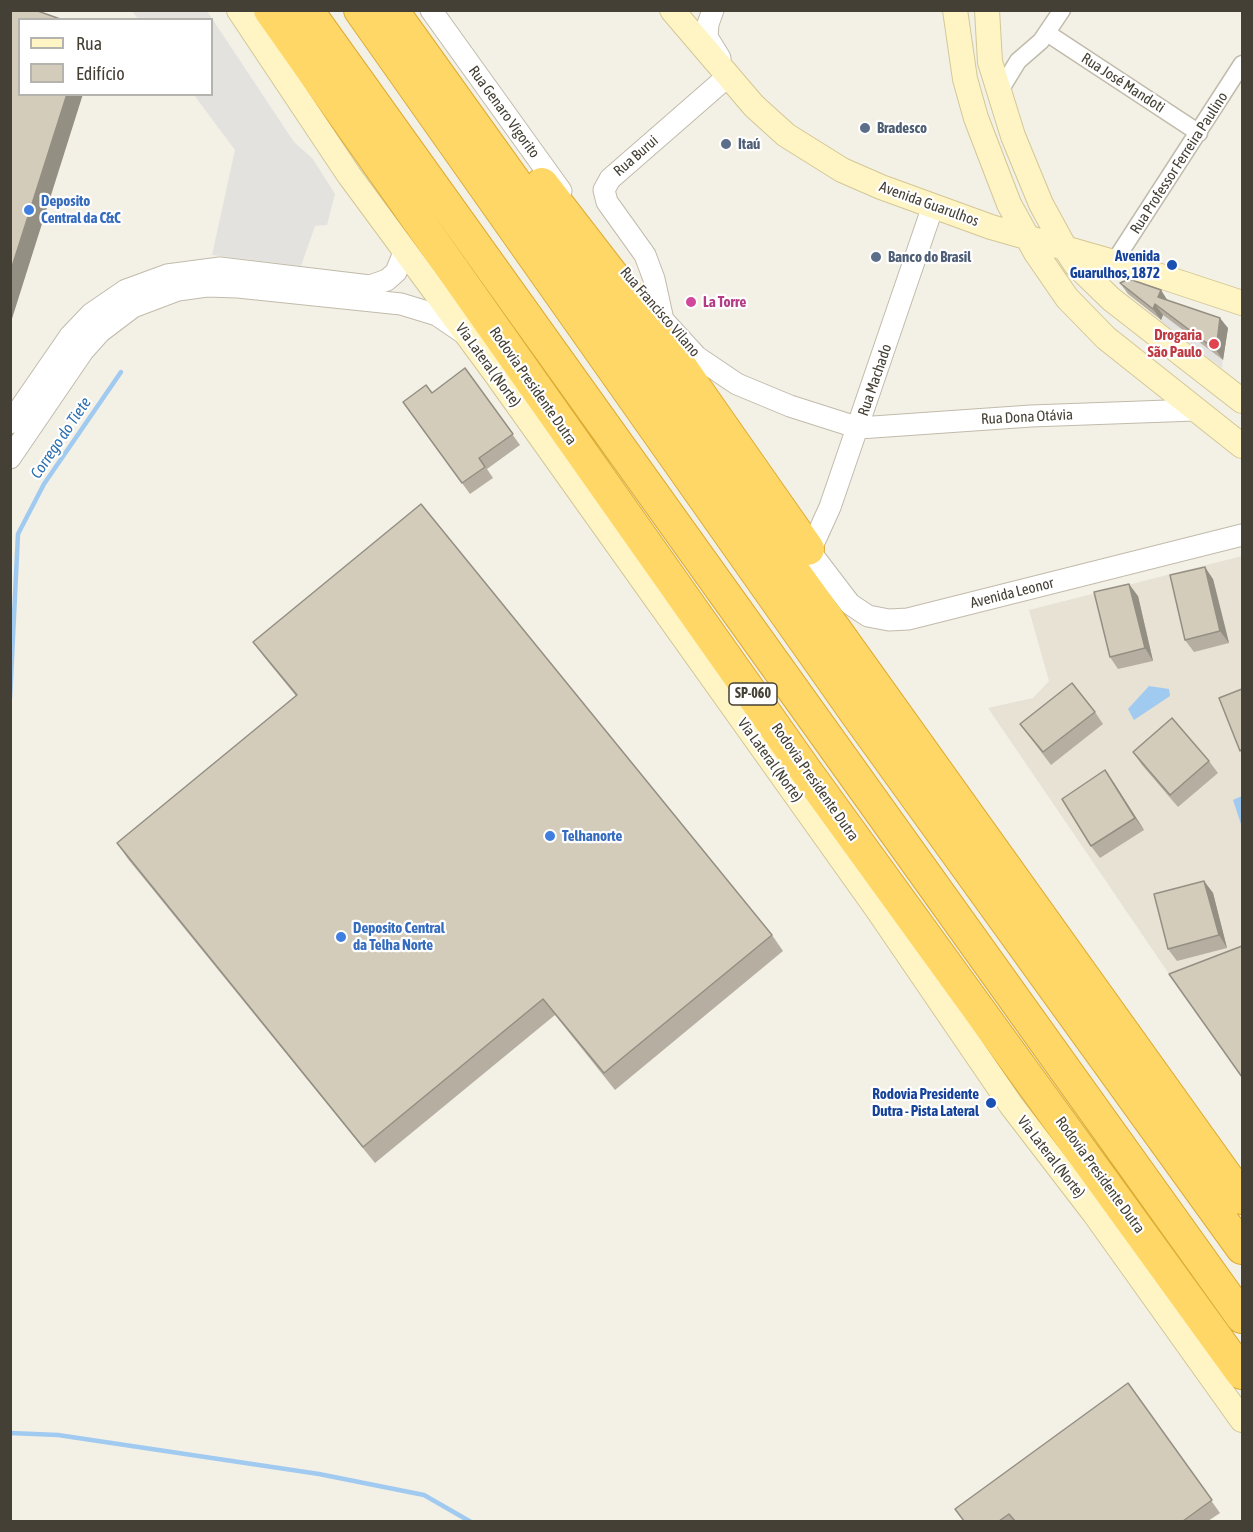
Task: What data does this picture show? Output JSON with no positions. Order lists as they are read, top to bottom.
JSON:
{
  "streets": {
    "highway": ["Rodovia Presidente Dutra", "SP-060"],
    "main road": ["Avenida Guarulhos", "Via Lateral (Norte)"],
    "street": [
      "Rua José Mandoti",
      "Rua Genaro Vigorito",
      "Rua Burui",
      "Rua Professor Ferreira Paulino",
      "Rua Francisco Vilano",
      "Rua Machado",
      "Rua Dona Otávia",
      "Avenida Leonor"
    ]
  },
  "crossings": [
    ["Rua José Mandoti", "Rua Professor Ferreira Paulino"],
    ["Rua Genaro Vigorito", "Rua Francisco Vilano"],
    ["Rua Burui", "Avenida Guarulhos"],
    ["Rua Burui", "Rua Francisco Vilano"],
    ["Rua Professor Ferreira Paulino", "Avenida Guarulhos"],
    ["Avenida Guarulhos", "Rua Machado"],
    ["Rua Francisco Vilano", "Rua Machado"],
    ["Rua Francisco Vilano", "Rua Dona Otávia"],
    ["Rua Machado", "Rua Dona Otávia"],
    ["Rua Machado", "Avenida Leonor"]
  ],
  "water": ["Corrego do Tiete"],
  "places": [
    "Bradesco",
    "Itaú",
    "Deposito Central da C&C",
    "Banco do Brasil",
    "Avenida Guarulhos, 1872",
    "La Torre",
    "Drogaria São Paulo",
    "Telhanorte",
    "Deposito Central da Telha Norte",
    "Rodovia Presidente Dutra - Pista Lateral"
  ],
  "legend": ["Rua", "Edifício"]
}
